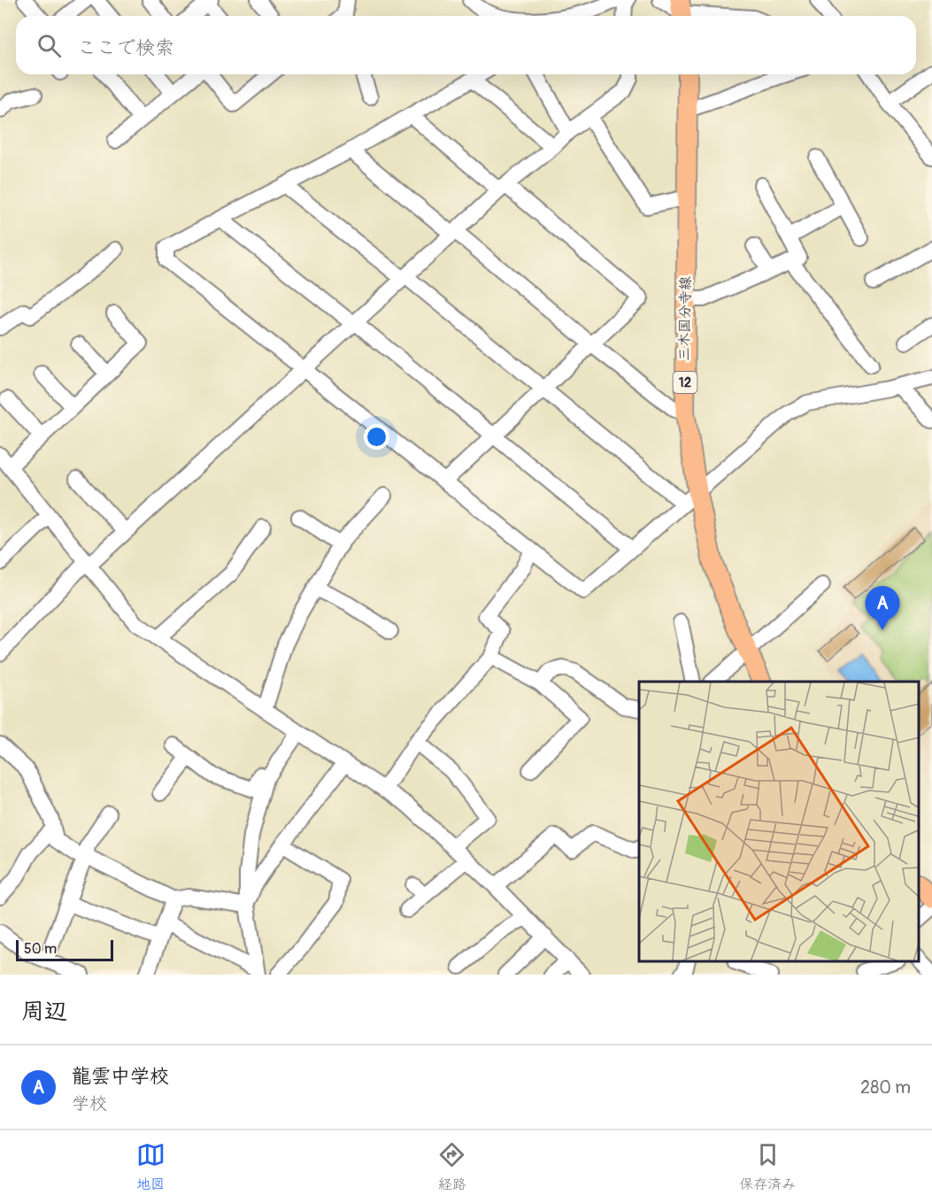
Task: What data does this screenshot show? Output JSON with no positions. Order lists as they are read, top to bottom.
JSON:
{
  "streets": {
    "main road": ["三木国分寺線", "12"]
  },
  "scale_bar": "50 m",
  "page": {
    "search": "ここで検索",
    "pins": "A",
    "scale": "50 m",
    "heading": "周辺",
    "list": [
      {
        "mark": "A",
        "name": "龍雲中学校",
        "note": "学校",
        "value": "280 m"
      }
    ],
    "nav": ["地図", "経路", "保存済み"]
  }
}
